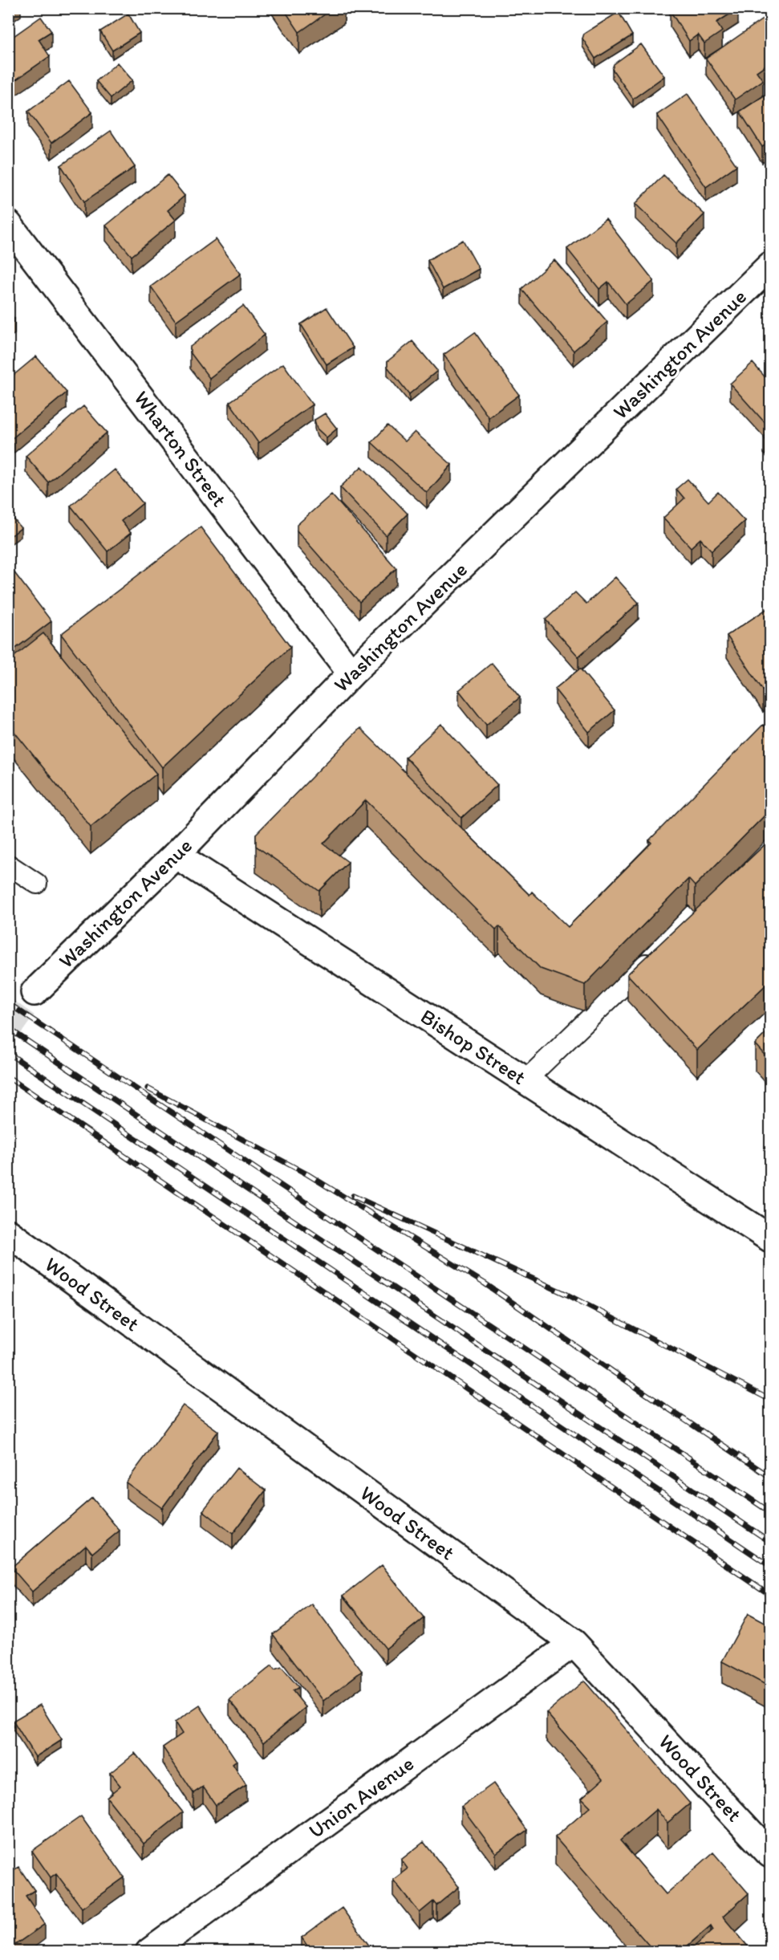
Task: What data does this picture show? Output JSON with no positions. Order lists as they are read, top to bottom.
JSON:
{
  "streets": {
    "street": [
      "Washington Avenue",
      "Wharton Street",
      "Bishop Street",
      "Wood Street",
      "Union Avenue"
    ]
  },
  "crossings": [
    ["Washington Avenue", "Wharton Street"],
    ["Washington Avenue", "Bishop Street"],
    ["Wood Street", "Union Avenue"]
  ]
}
